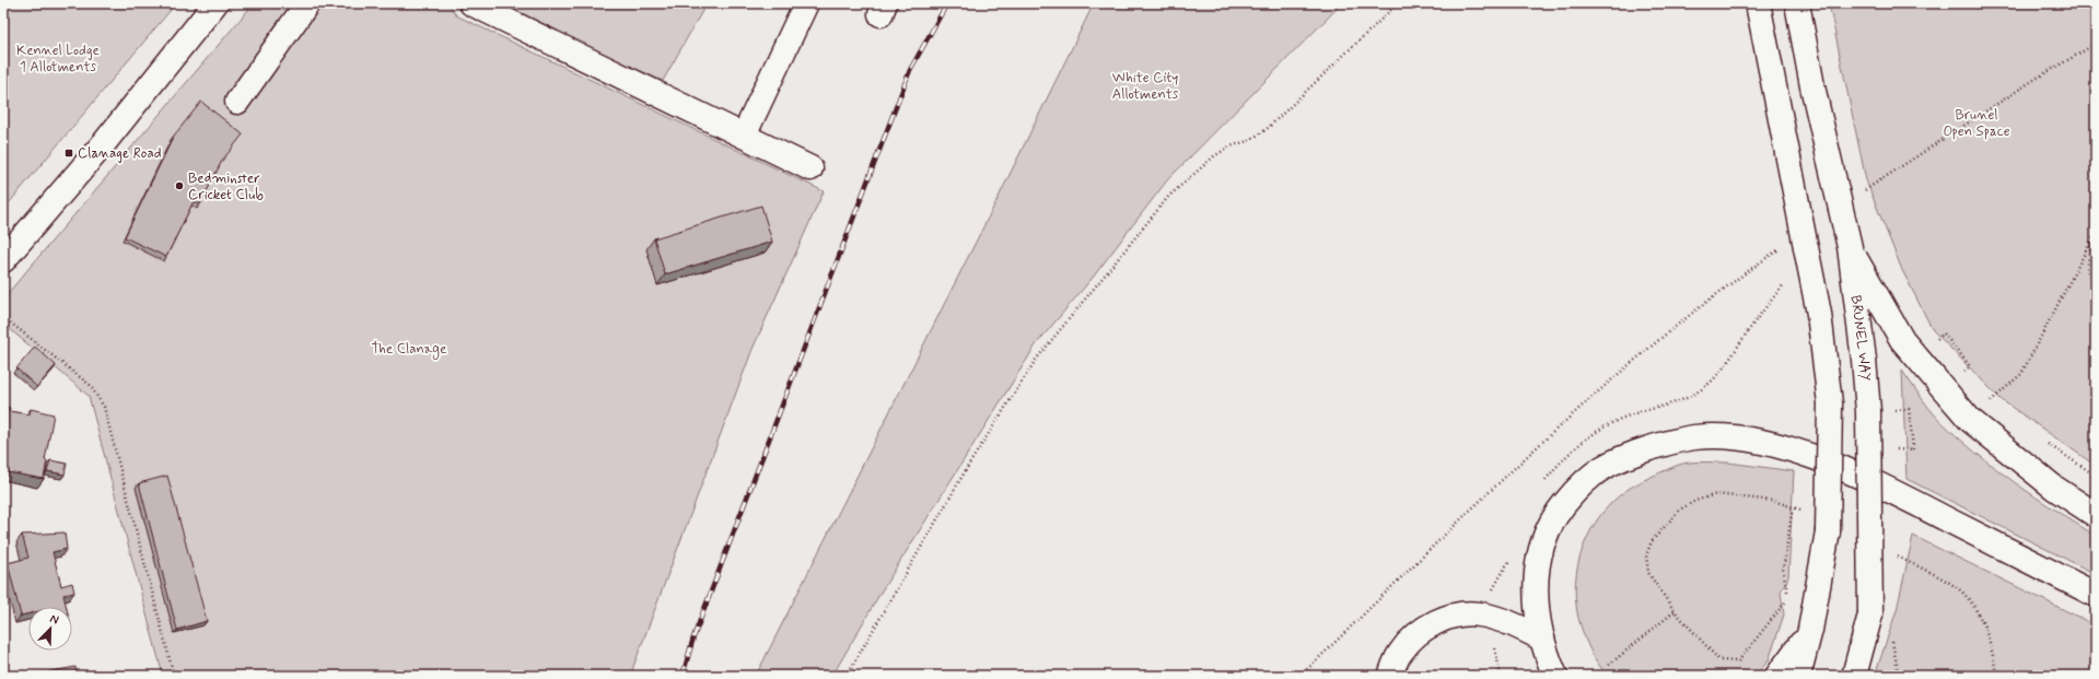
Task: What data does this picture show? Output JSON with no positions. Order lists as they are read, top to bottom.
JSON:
{
  "streets": {
    "main road": ["BRUNEL WAY"]
  },
  "parks": [
    "Kennel Lodge 1 Allotments",
    "White City Allotments",
    "Brunel Open Space",
    "The Clanage"
  ],
  "places": {
    "transit": ["Clanage Road"],
    "other": ["Bedminster Cricket Club"]
  },
  "north": "top right"
}
